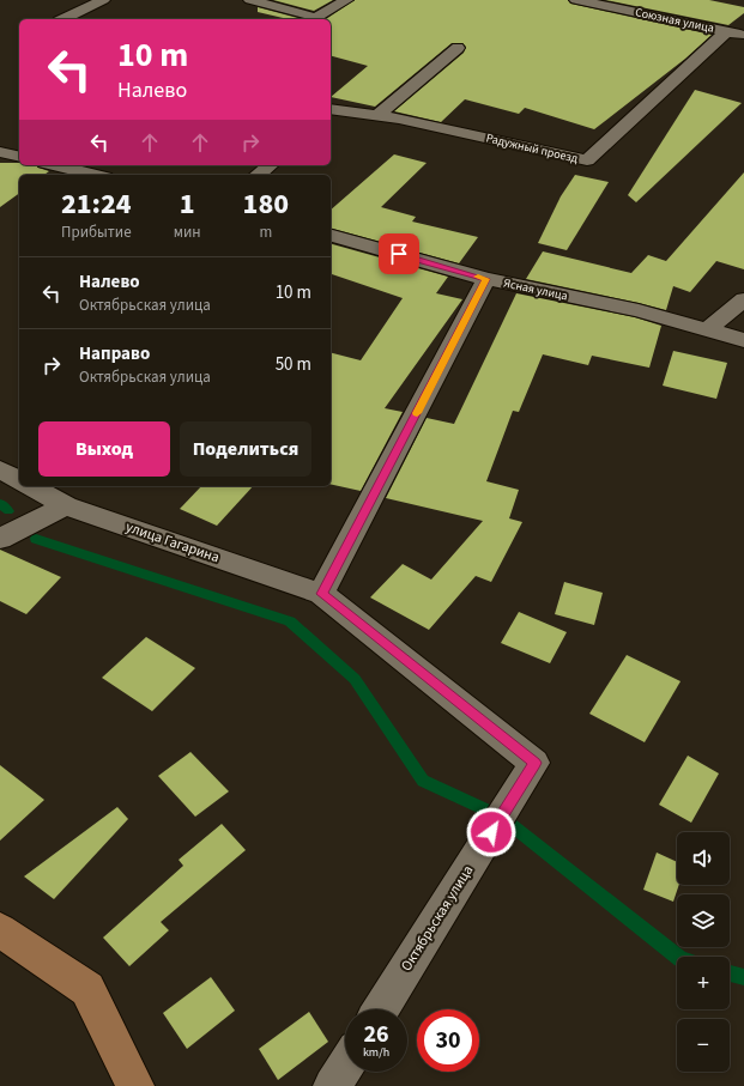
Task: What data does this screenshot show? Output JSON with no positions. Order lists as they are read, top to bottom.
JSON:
{
  "streets": {
    "street": [
      "Союзная улица",
      "Радужный проезд",
      "Ясная улица",
      "улица Гагарина",
      "Октябрьская улица"
    ]
  },
  "crossings": [
    ["Союзная улица", "Радужный проезд"],
    ["улица Гагарина", "Октябрьская улица"]
  ],
  "page": {
    "turn": ["10 m", "Налево"],
    "eta": [
      "21:24",
      "Прибытие",
      "1",
      "мин",
      "180",
      "m"
    ],
    "list": [
      {
        "name": "Налево",
        "note": "Октябрьская улица",
        "value": "10 m"
      },
      {
        "name": "Направо",
        "note": "Октябрьская улица",
        "value": "50 m"
      }
    ],
    "buttons": ["Выход", "Поделиться"],
    "map_buttons": ["+", "−"],
    "speed": "26 km/h",
    "limit": "30"
  }
}
